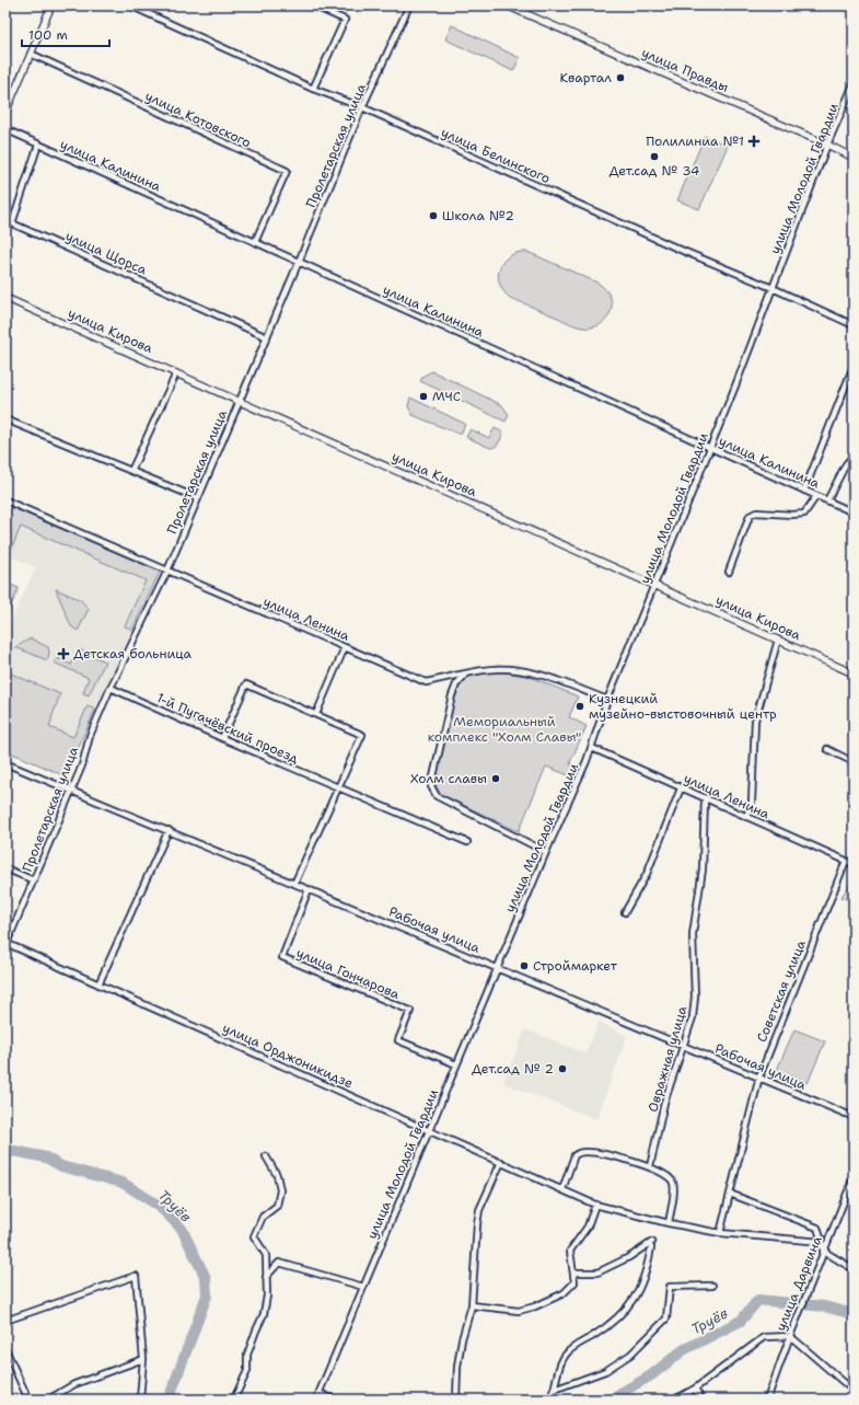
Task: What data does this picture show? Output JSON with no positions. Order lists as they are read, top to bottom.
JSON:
{
  "streets": {
    "street": [
      "улица Правды",
      "улица Котовского",
      "Пролетарская улица",
      "улица Белинского",
      "улица Калинина",
      "улица Молодой Гвардии",
      "улица Щорса",
      "улица Кирова",
      "улица Ленина",
      "1-й Пугачёвский проезд",
      "Рабочая улица",
      "улица Гончарова",
      "Советская улица",
      "улица Орджоникидзе",
      "Овражная улица",
      "улица Дарвина"
    ]
  },
  "crossings": [
    ["улица Правды", "улица Молодой Гвардии"],
    ["улица Котовского", "улица Калинина"],
    ["Пролетарская улица", "улица Белинского"],
    ["Пролетарская улица", "улица Калинина"],
    ["Пролетарская улица", "улица Щорса"],
    ["Пролетарская улица", "улица Кирова"],
    ["Пролетарская улица", "улица Ленина"],
    ["Пролетарская улица", "1-й Пугачёвский проезд"],
    ["Пролетарская улица", "Рабочая улица"],
    ["Пролетарская улица", "улица Орджоникидзе"],
    ["улица Белинского", "улица Молодой Гвардии"],
    ["улица Калинина", "улица Молодой Гвардии"],
    ["улица Калинина", "улица Щорса"],
    ["улица Молодой Гвардии", "улица Кирова"],
    ["улица Молодой Гвардии", "улица Ленина"],
    ["улица Молодой Гвардии", "Рабочая улица"],
    ["улица Молодой Гвардии", "улица Гончарова"],
    ["улица Молодой Гвардии", "улица Орджоникидзе"],
    ["улица Ленина", "Советская улица"],
    ["улица Ленина", "Овражная улица"],
    ["Рабочая улица", "улица Гончарова"],
    ["Рабочая улица", "Советская улица"],
    ["Рабочая улица", "Овражная улица"],
    ["Советская улица", "улица Орджоникидзе"]
  ],
  "water": ["Труёв"],
  "parks": ["Мемориальный комплекс \"Холм Славы\""],
  "places": {
    "other": [
      "Квартал",
      "Дет.сад № 34",
      "Школа №2",
      "МЧС",
      "Кузнецкий музейно-выстовочный центр",
      "Холм славы",
      "Строймаркет",
      "Дет.сад № 2"
    ],
    "health": ["Полилиниа №1", "Детская больница"]
  },
  "scale_bar": "100 m"
}
